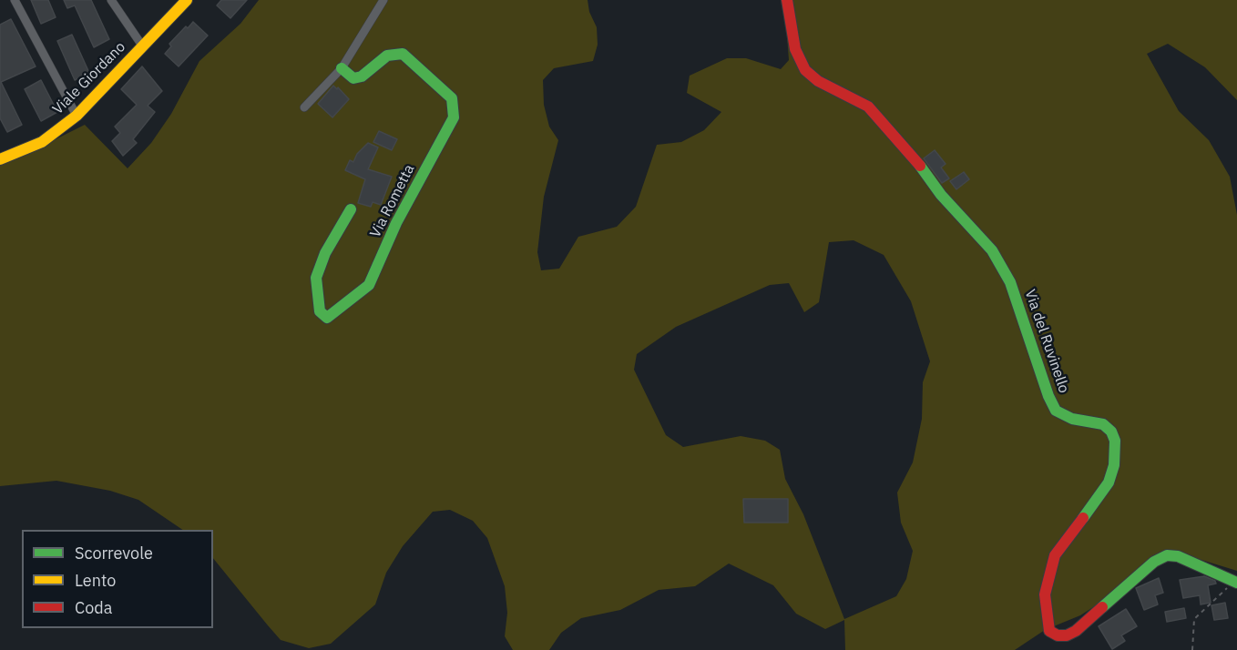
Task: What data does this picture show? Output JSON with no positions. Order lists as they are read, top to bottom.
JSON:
{
  "streets": {
    "street": ["Viale Giordano", "Via Rometta", "Via del Ruvinello"]
  },
  "legend": ["Scorrevole", "Lento", "Coda"]
}
